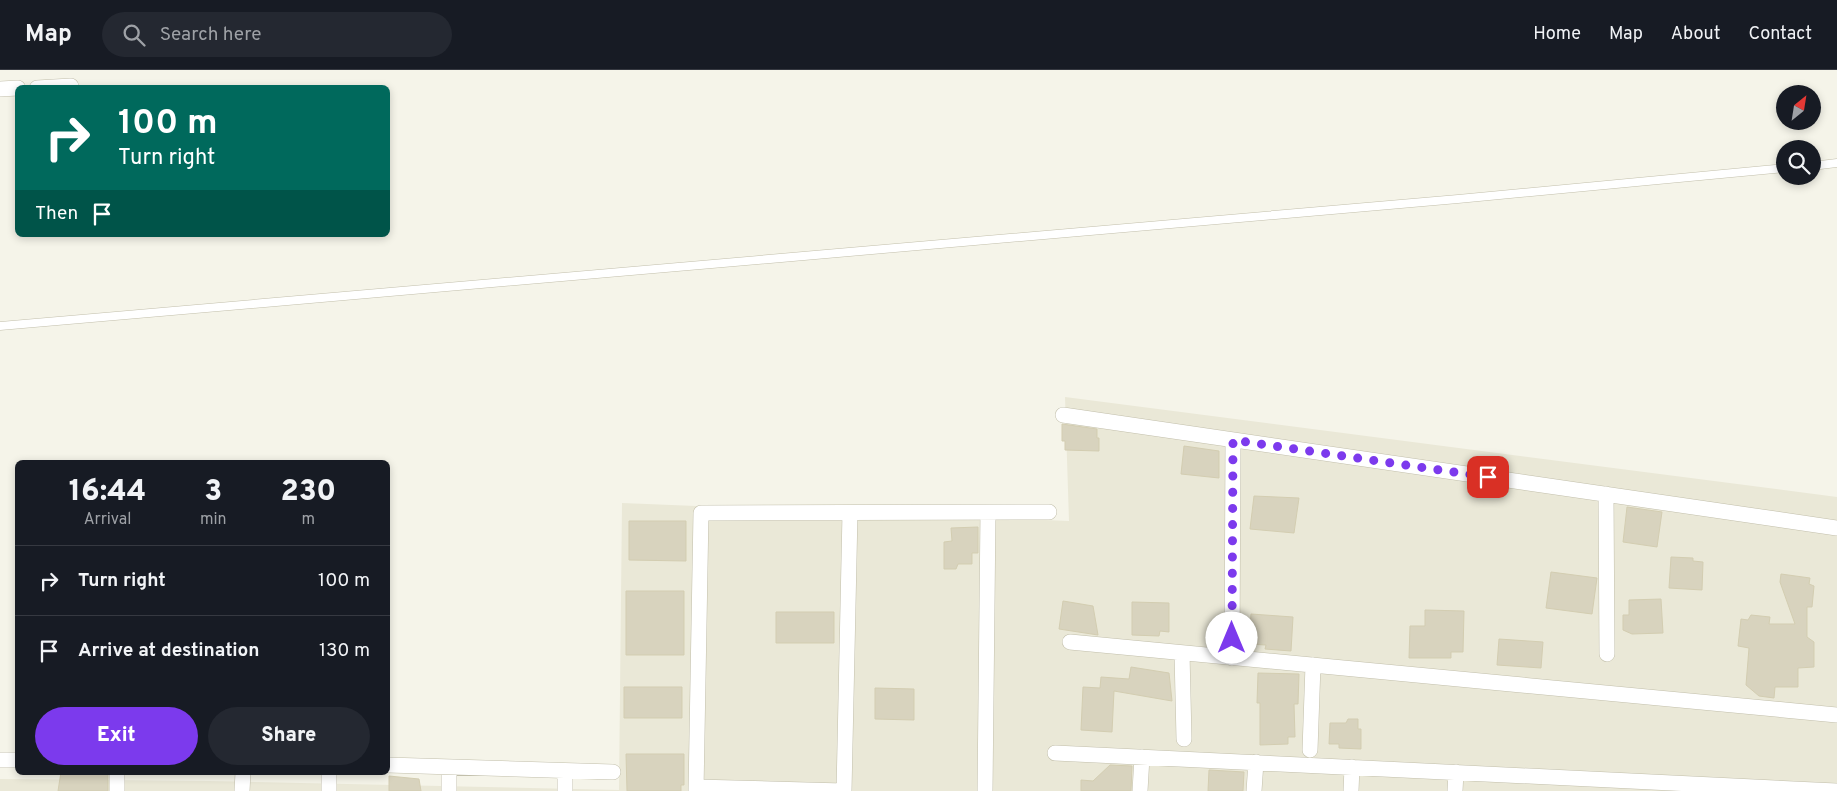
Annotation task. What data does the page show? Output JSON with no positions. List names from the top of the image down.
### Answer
{
  "north": "top right",
  "page": {
    "header": "Map",
    "search": "Search here",
    "nav": [
      "Home",
      "Map",
      "About",
      "Contact"
    ],
    "turn": ["100 m", "Turn right"],
    "then": "Then",
    "eta": [
      "16:44",
      "Arrival",
      "3",
      "min",
      "230",
      "m"
    ],
    "list": [
      {
        "name": "Turn right",
        "value": "100 m"
      },
      {
        "name": "Arrive at destination",
        "value": "130 m"
      }
    ],
    "buttons": ["Exit", "Share"]
  }
}
